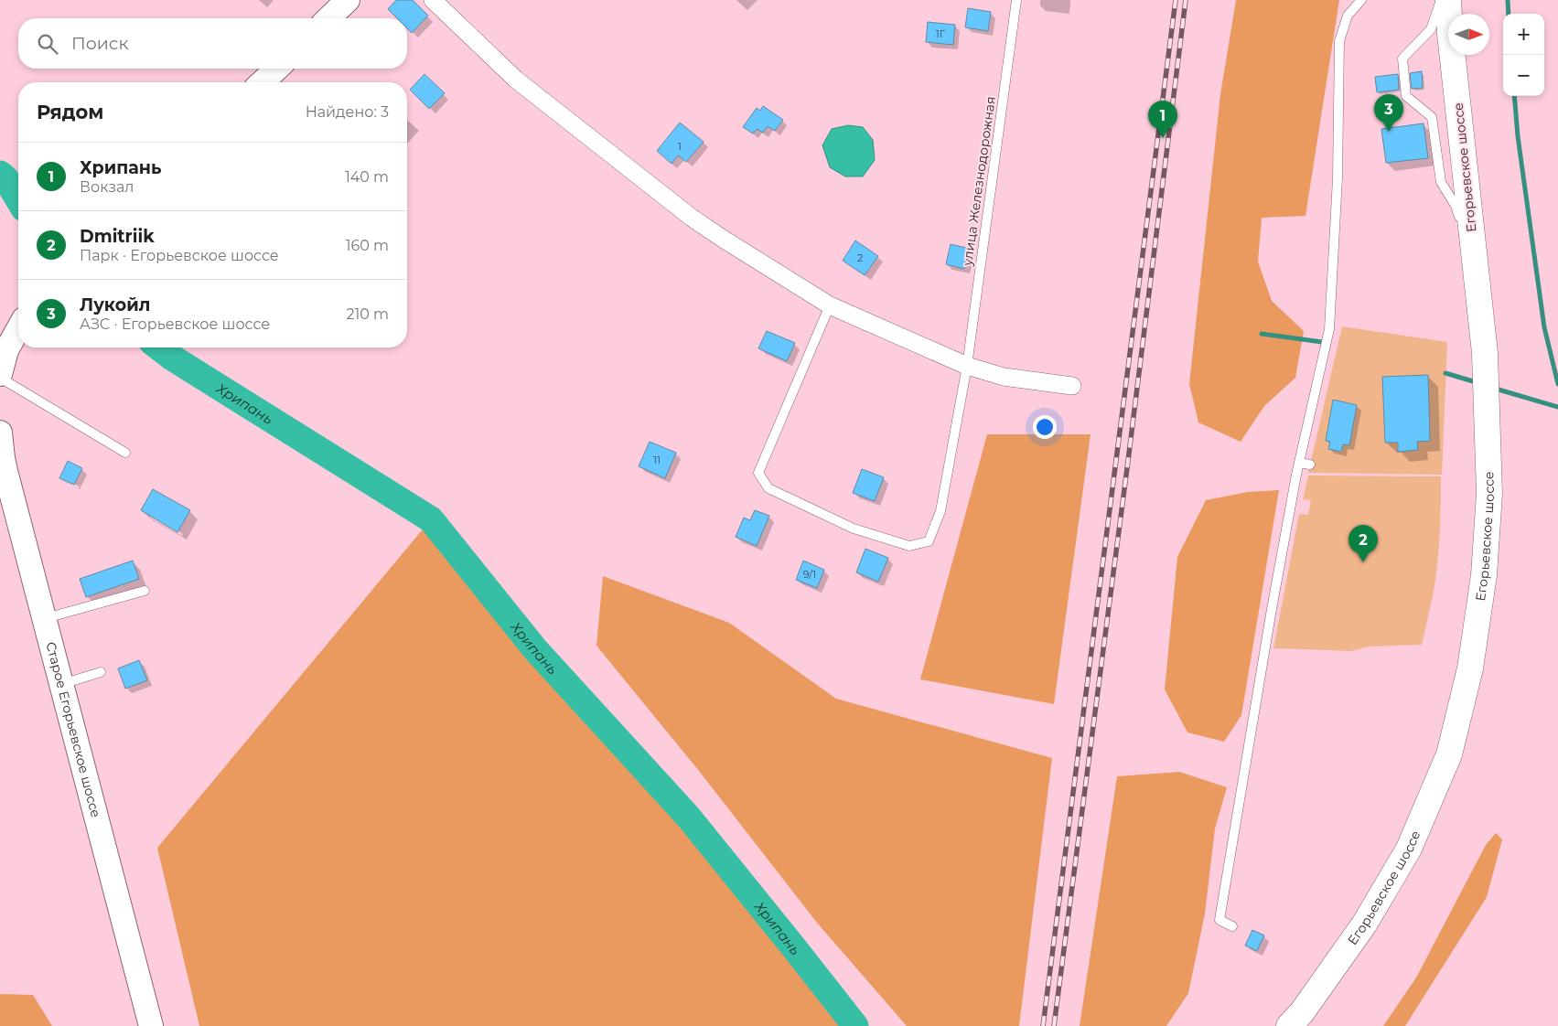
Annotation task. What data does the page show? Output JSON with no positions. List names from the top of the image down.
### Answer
{
  "streets": {
    "main road": ["Егорьевское шоссе", "Старое Егорьевское шоссе"],
    "lane": ["улица Железнодорожная"]
  },
  "water": ["Хрипань"],
  "house_numbers": [
    "1Г",
    "1",
    "2",
    "11",
    "9/1"
  ],
  "north": "right",
  "page": {
    "map_buttons": ["+", "−"],
    "search": "Поиск",
    "heading": ["Рядом", "Найдено: 3"],
    "pins": ["3", "1", "2"],
    "list": [
      {
        "mark": "1",
        "name": "Хрипань",
        "note": "Вокзал",
        "value": "140 m"
      },
      {
        "mark": "2",
        "name": "Dmitriik",
        "note": "Парк · Егорьевское шоссе",
        "value": "160 m"
      },
      {
        "mark": "3",
        "name": "Лукойл",
        "note": "АЗС · Егорьевское шоссе",
        "value": "210 m"
      }
    ]
  }
}
